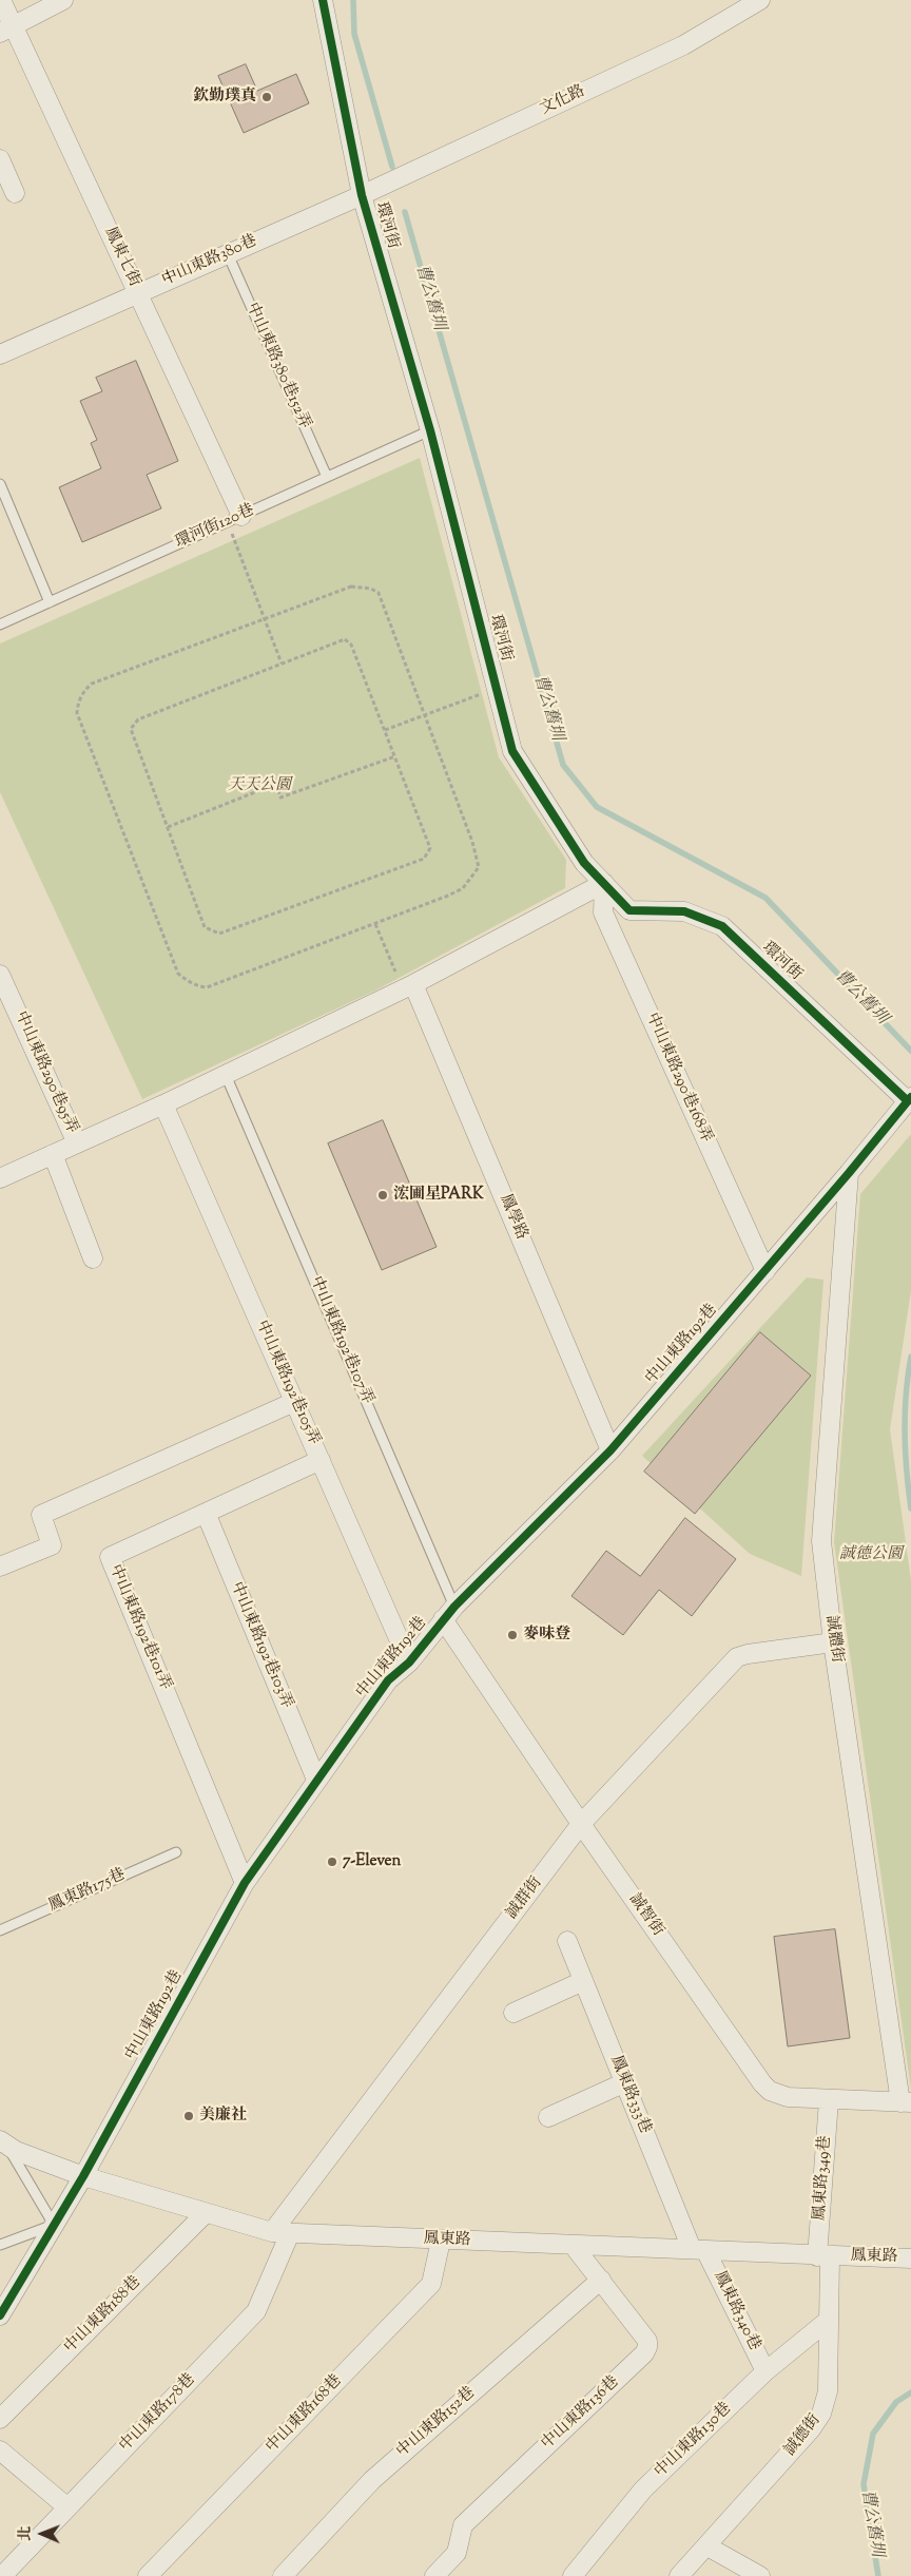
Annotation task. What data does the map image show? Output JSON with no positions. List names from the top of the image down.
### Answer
{
  "streets": {
    "street": [
      "文化路",
      "環河街",
      "鳳東七街",
      "中山東路380巷",
      "中山東路290巷95弄",
      "中山東路290巷168弄",
      "鳳學路",
      "中山東路192巷",
      "中山東路192巷105弄",
      "中山東路192巷101弄",
      "誠體街",
      "中山東路192巷103弄",
      "誠群街",
      "誠智街",
      "鳳東路333巷",
      "鳳東路349巷",
      "鳳東路",
      "鳳東路340巷",
      "中山東路188巷",
      "中山東路178巷",
      "中山東路136巷",
      "中山東路168巷",
      "中山東路152巷",
      "誠德街",
      "中山東路130巷"
    ],
    "lane": [
      "中山東路380巷152弄",
      "環河街120巷",
      "中山東路192巷107弄",
      "鳳東路175巷"
    ]
  },
  "crossings": [
    ["文化路", "環河街"],
    ["文化路", "中山東路380巷"],
    ["環河街", "中山東路380巷"],
    ["環河街", "環河街120巷"],
    ["環河街", "中山東路290巷168弄"],
    ["環河街", "中山東路192巷"],
    ["鳳東七街", "中山東路380巷"],
    ["鳳東七街", "環河街120巷"],
    ["中山東路380巷", "中山東路380巷152弄"],
    ["中山東路380巷152弄", "環河街120巷"],
    ["中山東路290巷168弄", "中山東路192巷"],
    ["鳳學路", "中山東路192巷"],
    ["中山東路192巷107弄", "中山東路192巷"],
    ["中山東路192巷107弄", "誠智街"],
    ["中山東路192巷", "中山東路192巷105弄"],
    ["中山東路192巷", "中山東路192巷101弄"],
    ["中山東路192巷", "誠體街"],
    ["中山東路192巷", "中山東路192巷103弄"],
    ["中山東路192巷", "誠智街"],
    ["中山東路192巷", "鳳東路"],
    ["中山東路192巷105弄", "中山東路192巷101弄"],
    ["中山東路192巷101弄", "中山東路192巷103弄"],
    ["誠體街", "誠群街"],
    ["誠體街", "誠智街"],
    ["誠群街", "誠智街"],
    ["誠群街", "鳳東路"],
    ["誠群街", "中山東路178巷"],
    ["誠智街", "鳳東路349巷"],
    ["鳳東路333巷", "鳳東路"],
    ["鳳東路333巷", "鳳東路340巷"],
    ["鳳東路349巷", "鳳東路"],
    ["鳳東路349巷", "誠德街"],
    ["鳳東路", "鳳東路340巷"],
    ["鳳東路", "中山東路188巷"],
    ["鳳東路", "中山東路178巷"],
    ["鳳東路", "中山東路136巷"],
    ["鳳東路", "中山東路168巷"],
    ["鳳東路", "誠德街"],
    ["鳳東路340巷", "中山東路130巷"],
    ["中山東路136巷", "中山東路152巷"],
    ["誠德街", "中山東路130巷"]
  ],
  "water": ["曹公舊圳"],
  "parks": ["天天公園", "誠德公園"],
  "places": [
    "欽勤璞真",
    "浤圃星PARK",
    "麥味登",
    "7-Eleven",
    "美廉社"
  ],
  "north": "left"
}
